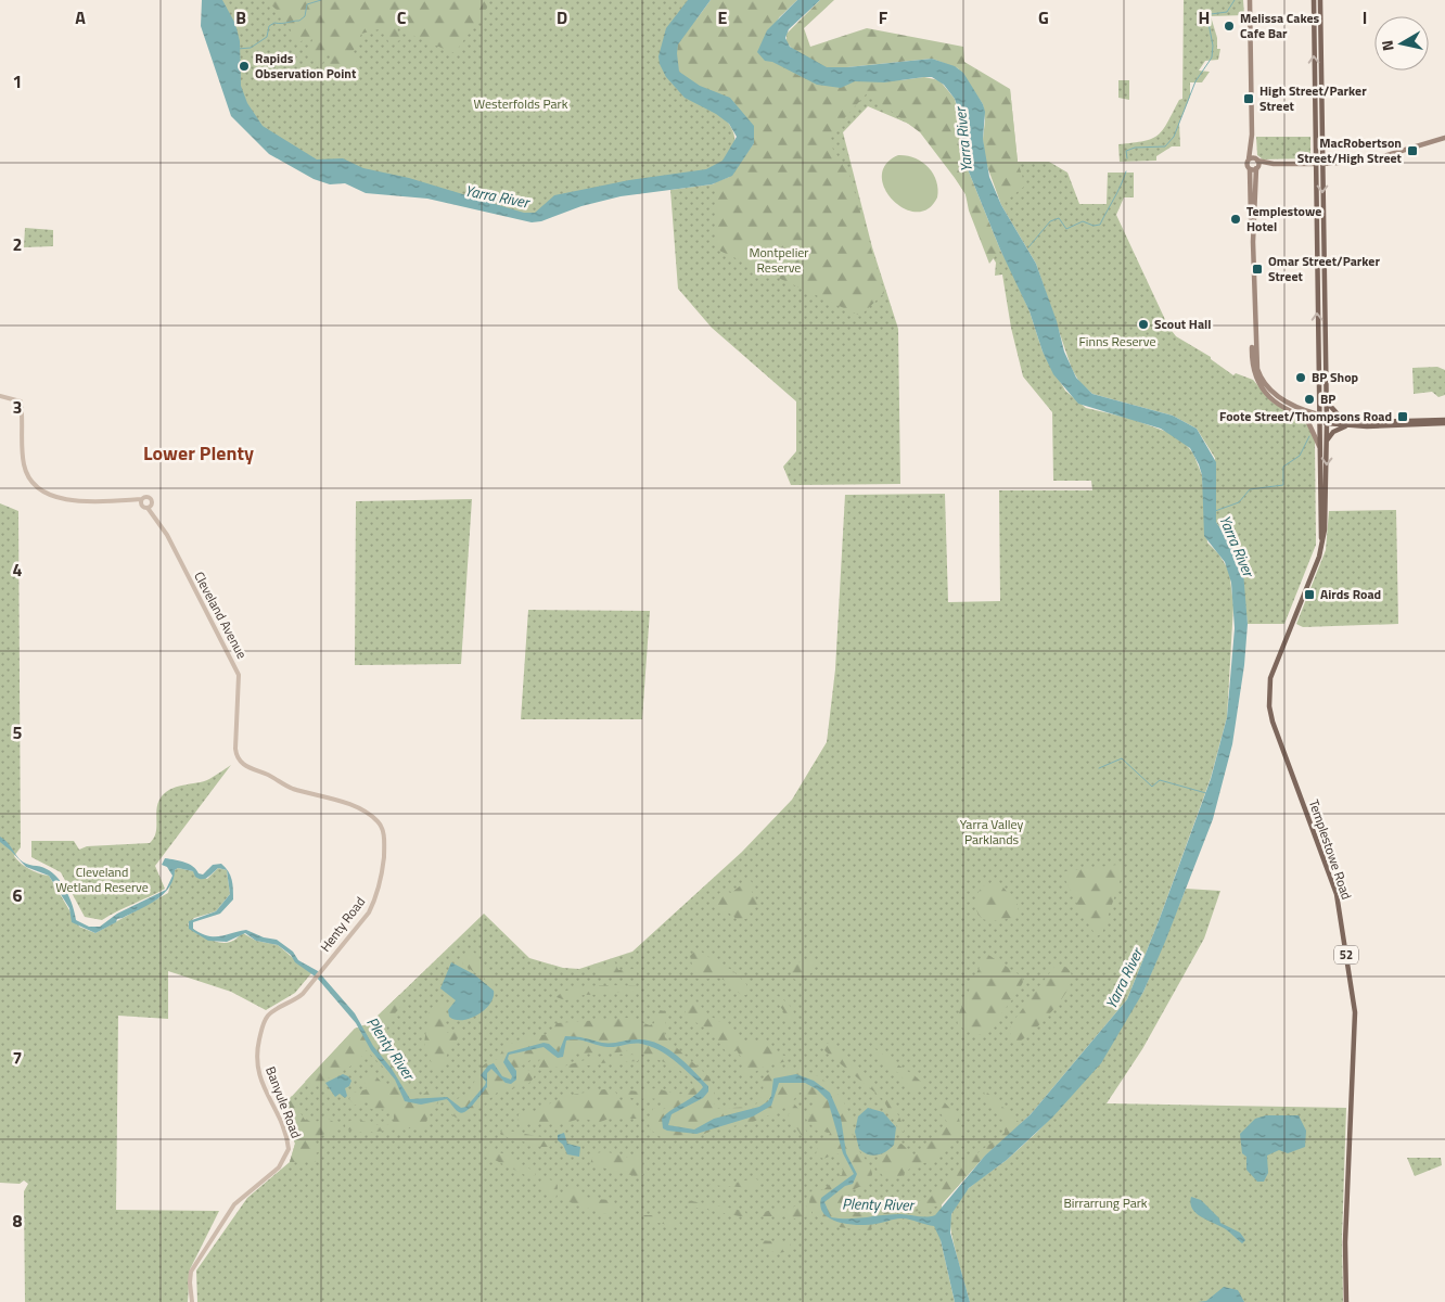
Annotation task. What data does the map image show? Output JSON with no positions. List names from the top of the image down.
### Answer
{
  "streets": {
    "main road": ["Templestowe Road", "52"],
    "street": ["Cleveland Avenue", "Henty Road", "Banyule Road"]
  },
  "crossings": [
    ["Cleveland Avenue", "Henty Road"],
    ["Templestowe Road", "52"],
    ["Henty Road", "Banyule Road"]
  ],
  "districts": ["Lower Plenty"],
  "water": ["Yarra River", "Plenty River"],
  "parks": [
    "Westerfolds Park",
    "Montpelier Reserve",
    "Finns Reserve",
    "Yarra Valley Parklands",
    "Cleveland Wetland Reserve",
    "Birrarrung Park"
  ],
  "places": {
    "other": [
      "Melissa Cakes Cafe Bar",
      "Rapids Observation Point",
      "Templestowe Hotel",
      "Scout Hall",
      "BP Shop",
      "BP"
    ],
    "transit": [
      "High Street/Parker Street",
      "MacRobertson Street/High Street",
      "Omar Street/Parker Street",
      "Foote Street/Thompsons Road",
      "Airds Road"
    ]
  },
  "north": "left",
  "grid": {
    "columns": [
      "A",
      "B",
      "C",
      "D",
      "E",
      "F",
      "G",
      "H",
      "I"
    ],
    "rows": [
      "1",
      "2",
      "3",
      "4",
      "5",
      "6",
      "7",
      "8"
    ]
  }
}
